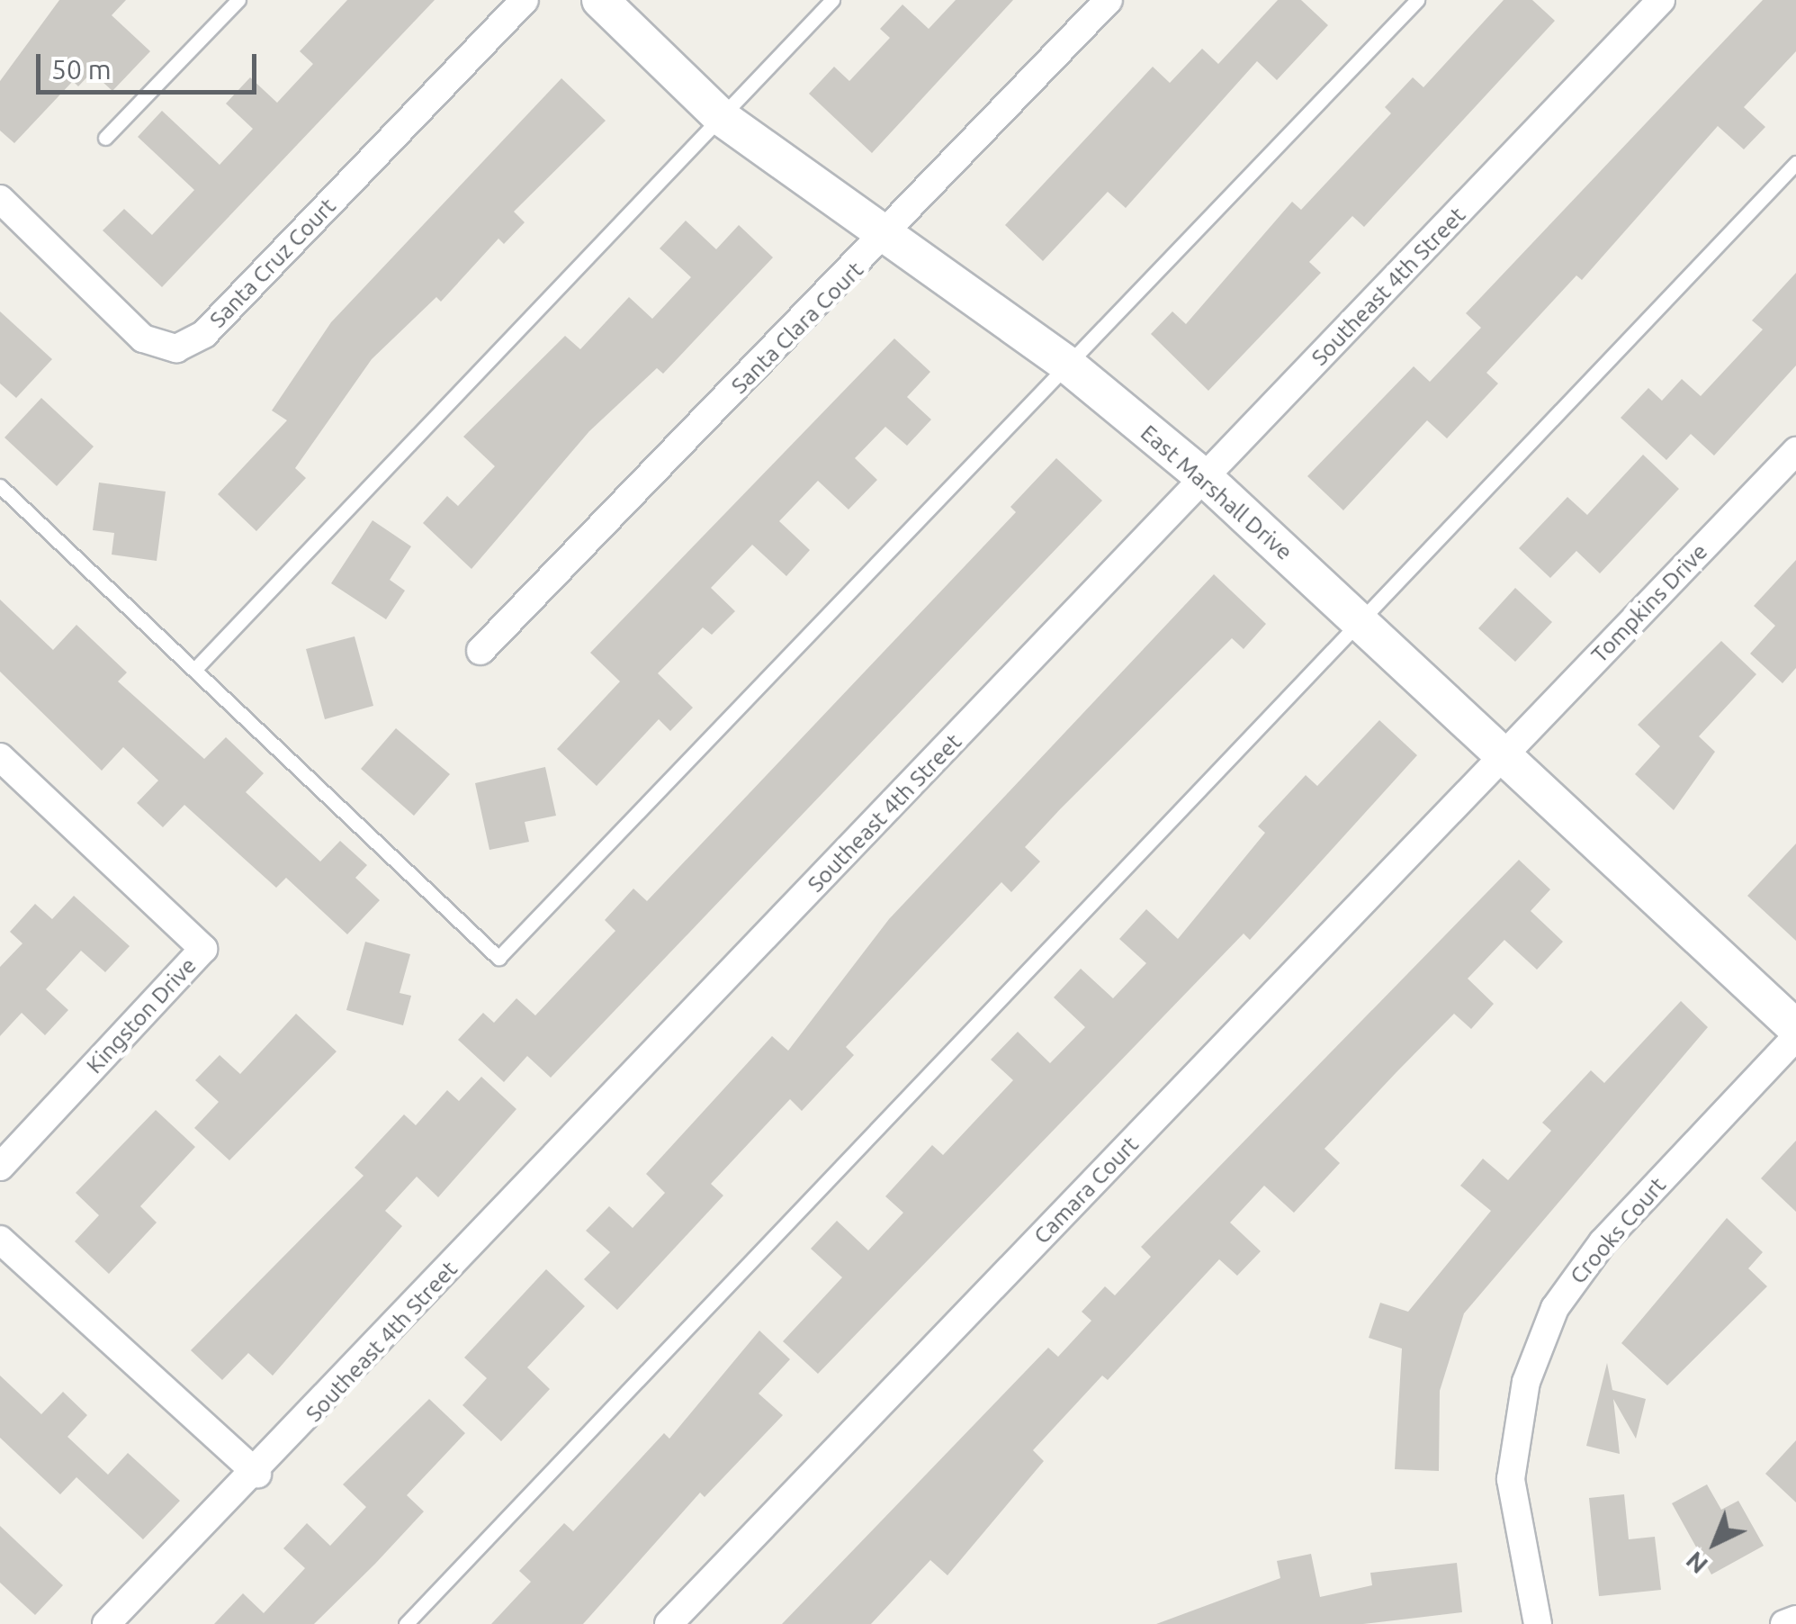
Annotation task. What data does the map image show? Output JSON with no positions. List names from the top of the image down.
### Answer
{
  "streets": {
    "main road": ["East Marshall Drive"],
    "street": [
      "Santa Cruz Court",
      "Southeast 4th Street",
      "Santa Clara Court",
      "Tompkins Drive",
      "Kingston Drive",
      "Camara Court",
      "Crooks Court"
    ]
  },
  "crossings": [
    ["Southeast 4th Street", "East Marshall Drive"],
    ["Santa Clara Court", "East Marshall Drive"],
    ["East Marshall Drive", "Tompkins Drive"],
    ["East Marshall Drive", "Camara Court"],
    ["Tompkins Drive", "Camara Court"]
  ],
  "scale_bar": "50 m",
  "north": "bottom left"
}
